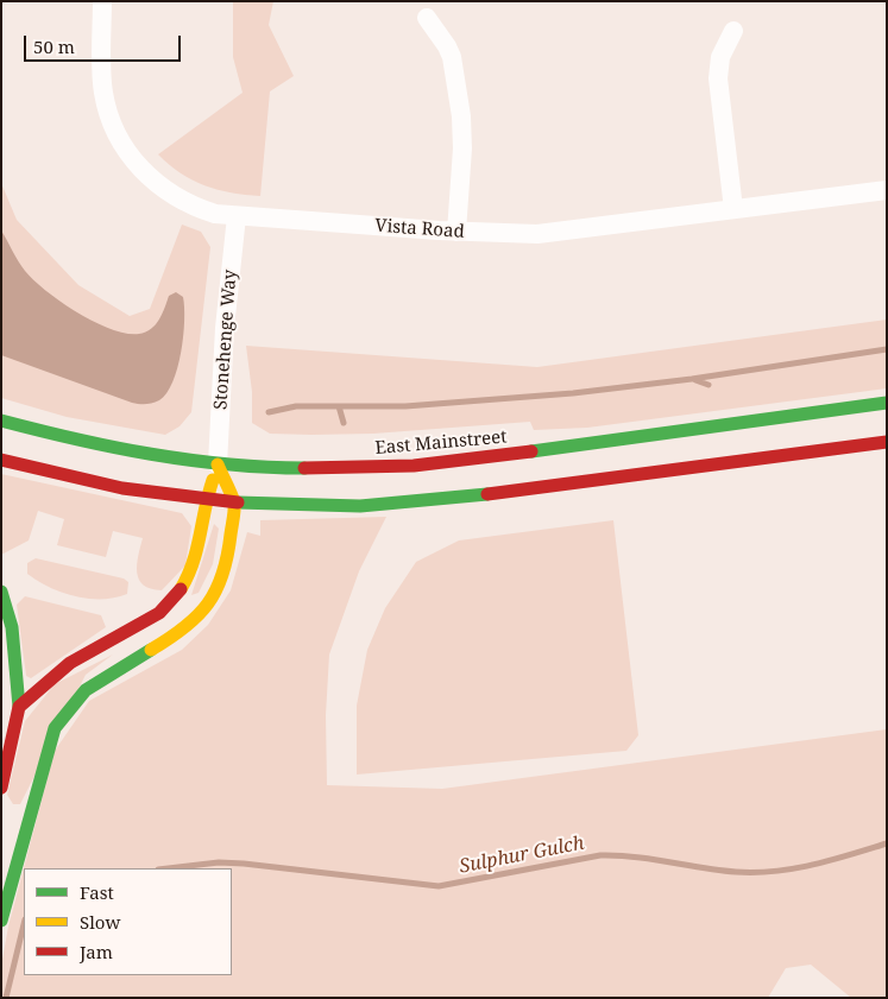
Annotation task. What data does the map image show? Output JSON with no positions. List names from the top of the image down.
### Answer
{
  "streets": {
    "main road": ["Stonehenge Way", "East Mainstreet"],
    "street": ["Vista Road"]
  },
  "crossings": [
    ["Vista Road", "Stonehenge Way"],
    ["Stonehenge Way", "East Mainstreet"]
  ],
  "water": ["Sulphur Gulch"],
  "legend": ["Fast", "Slow", "Jam"],
  "scale_bar": "50 m"
}
